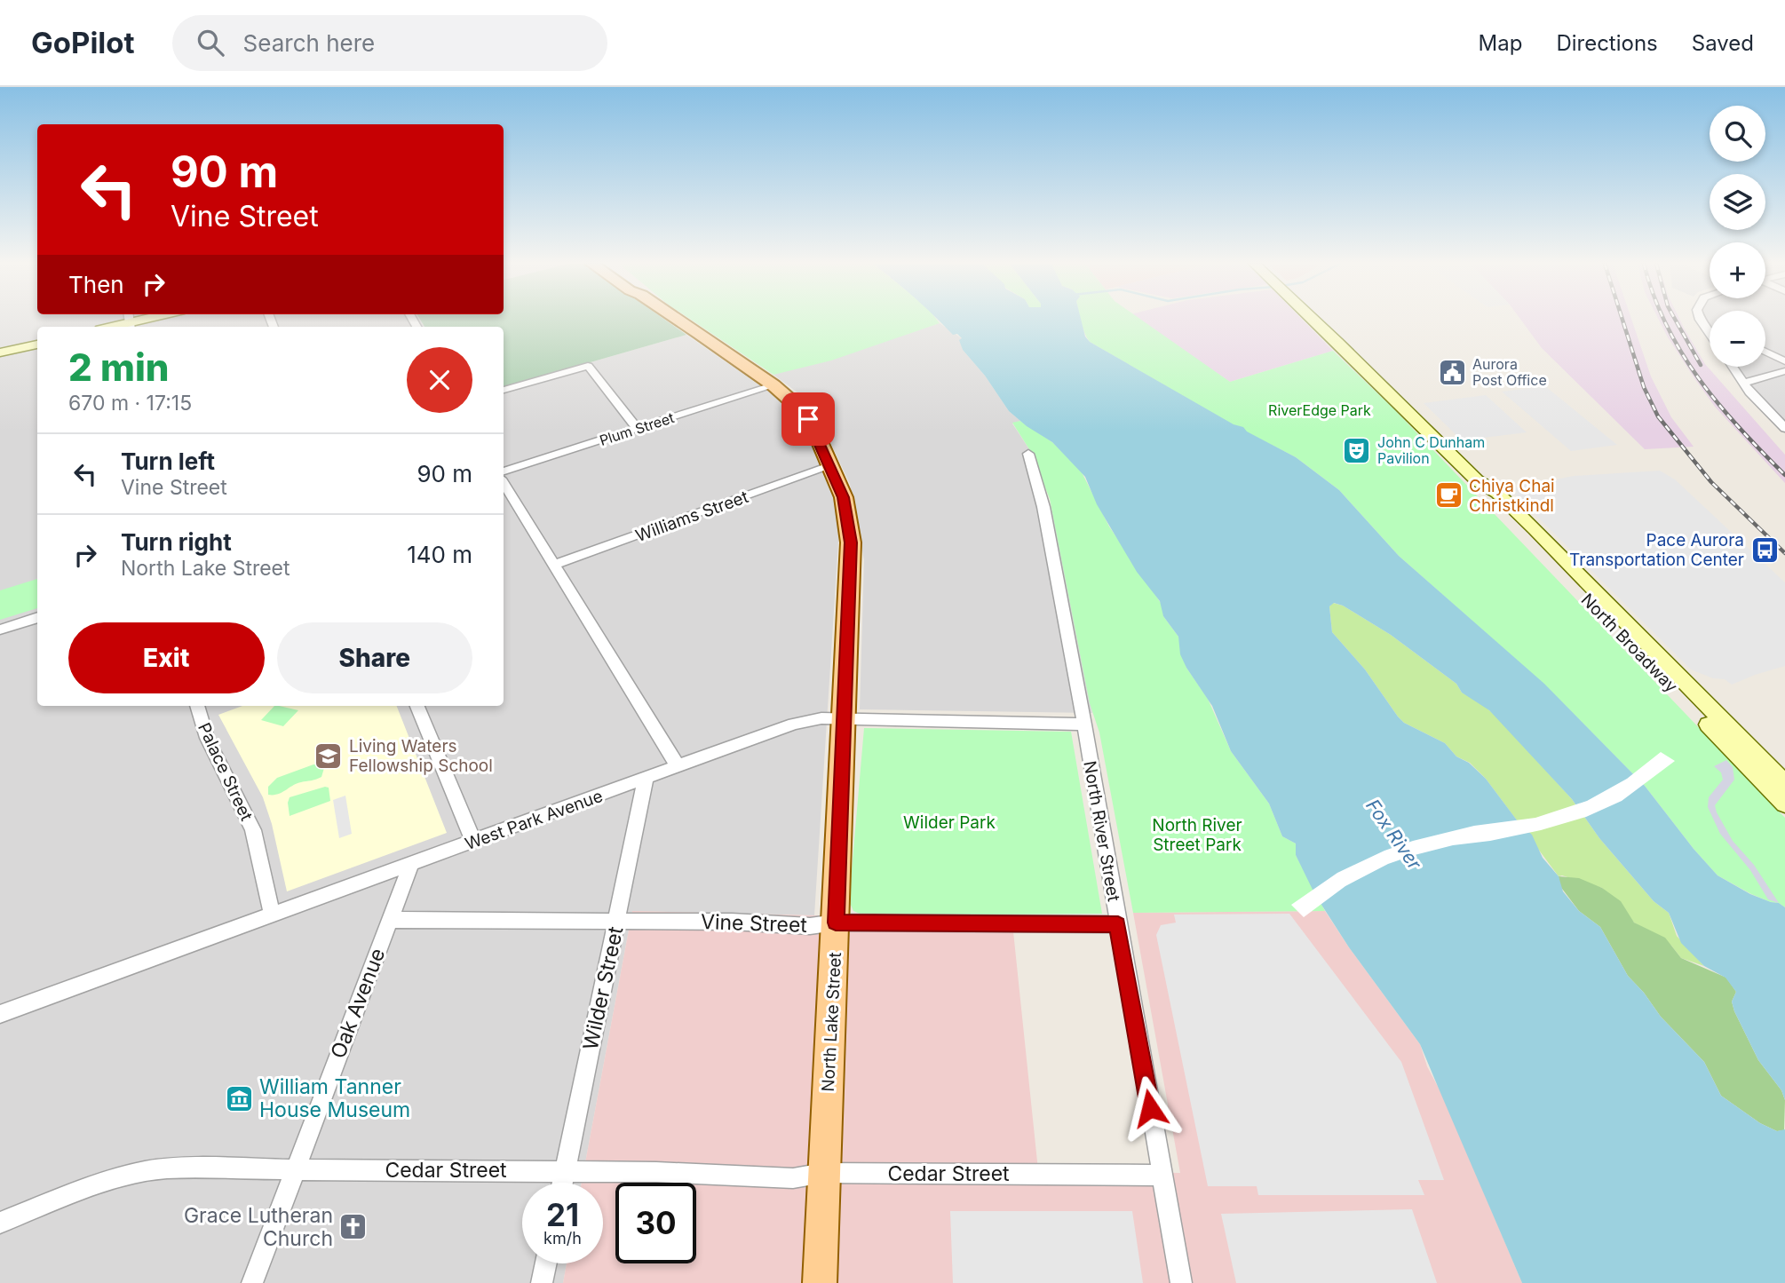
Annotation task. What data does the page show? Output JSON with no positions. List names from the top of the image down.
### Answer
{
  "streets": {
    "main road": ["North Broadway", "North Lake Street"],
    "street": [
      "Plum Street",
      "Williams Street",
      "Palace Street",
      "West Park Avenue",
      "North River Street",
      "Vine Street",
      "Wilder Street",
      "Oak Avenue",
      "Cedar Street"
    ]
  },
  "crossings": [
    ["Plum Street", "North Lake Street"],
    ["Williams Street", "North Lake Street"],
    ["Palace Street", "West Park Avenue"],
    ["West Park Avenue", "North River Street"],
    ["West Park Avenue", "Wilder Street"],
    ["West Park Avenue", "Oak Avenue"],
    ["West Park Avenue", "North Lake Street"],
    ["North River Street", "Vine Street"],
    ["North River Street", "Cedar Street"],
    ["Vine Street", "Wilder Street"],
    ["Vine Street", "Oak Avenue"],
    ["Vine Street", "North Lake Street"],
    ["Wilder Street", "Cedar Street"],
    ["Oak Avenue", "Cedar Street"],
    ["North Lake Street", "Cedar Street"]
  ],
  "water": ["Fox River"],
  "parks": ["RiverEdge Park", "Wilder Park", "North River Street Park"],
  "places": {
    "public building": ["Aurora Post Office"],
    "theatre": ["John C Dunham Pavilion"],
    "cafe": ["Chiya Chai Christkindl"],
    "bus stop": ["Pace Aurora Transportation Center"],
    "school or university": ["Living Waters Fellowship School"],
    "museum": ["William Tanner House Museum"],
    "church": ["Grace Lutheran Church"]
  },
  "page": {
    "header": "GoPilot",
    "search": "Search here",
    "nav": ["Map", "Directions", "Saved"],
    "map_buttons": ["+", "−"],
    "turn": ["90 m", "Vine Street"],
    "then": "Then",
    "heading": ["2 min", "670 m · 17:15"],
    "list": [
      {
        "name": "Turn left",
        "note": "Vine Street",
        "value": "90 m"
      },
      {
        "name": "Turn right",
        "note": "North Lake Street",
        "value": "140 m"
      }
    ],
    "buttons": ["Exit", "Share"],
    "speed": "21 km/h",
    "limit": "30"
  }
}
